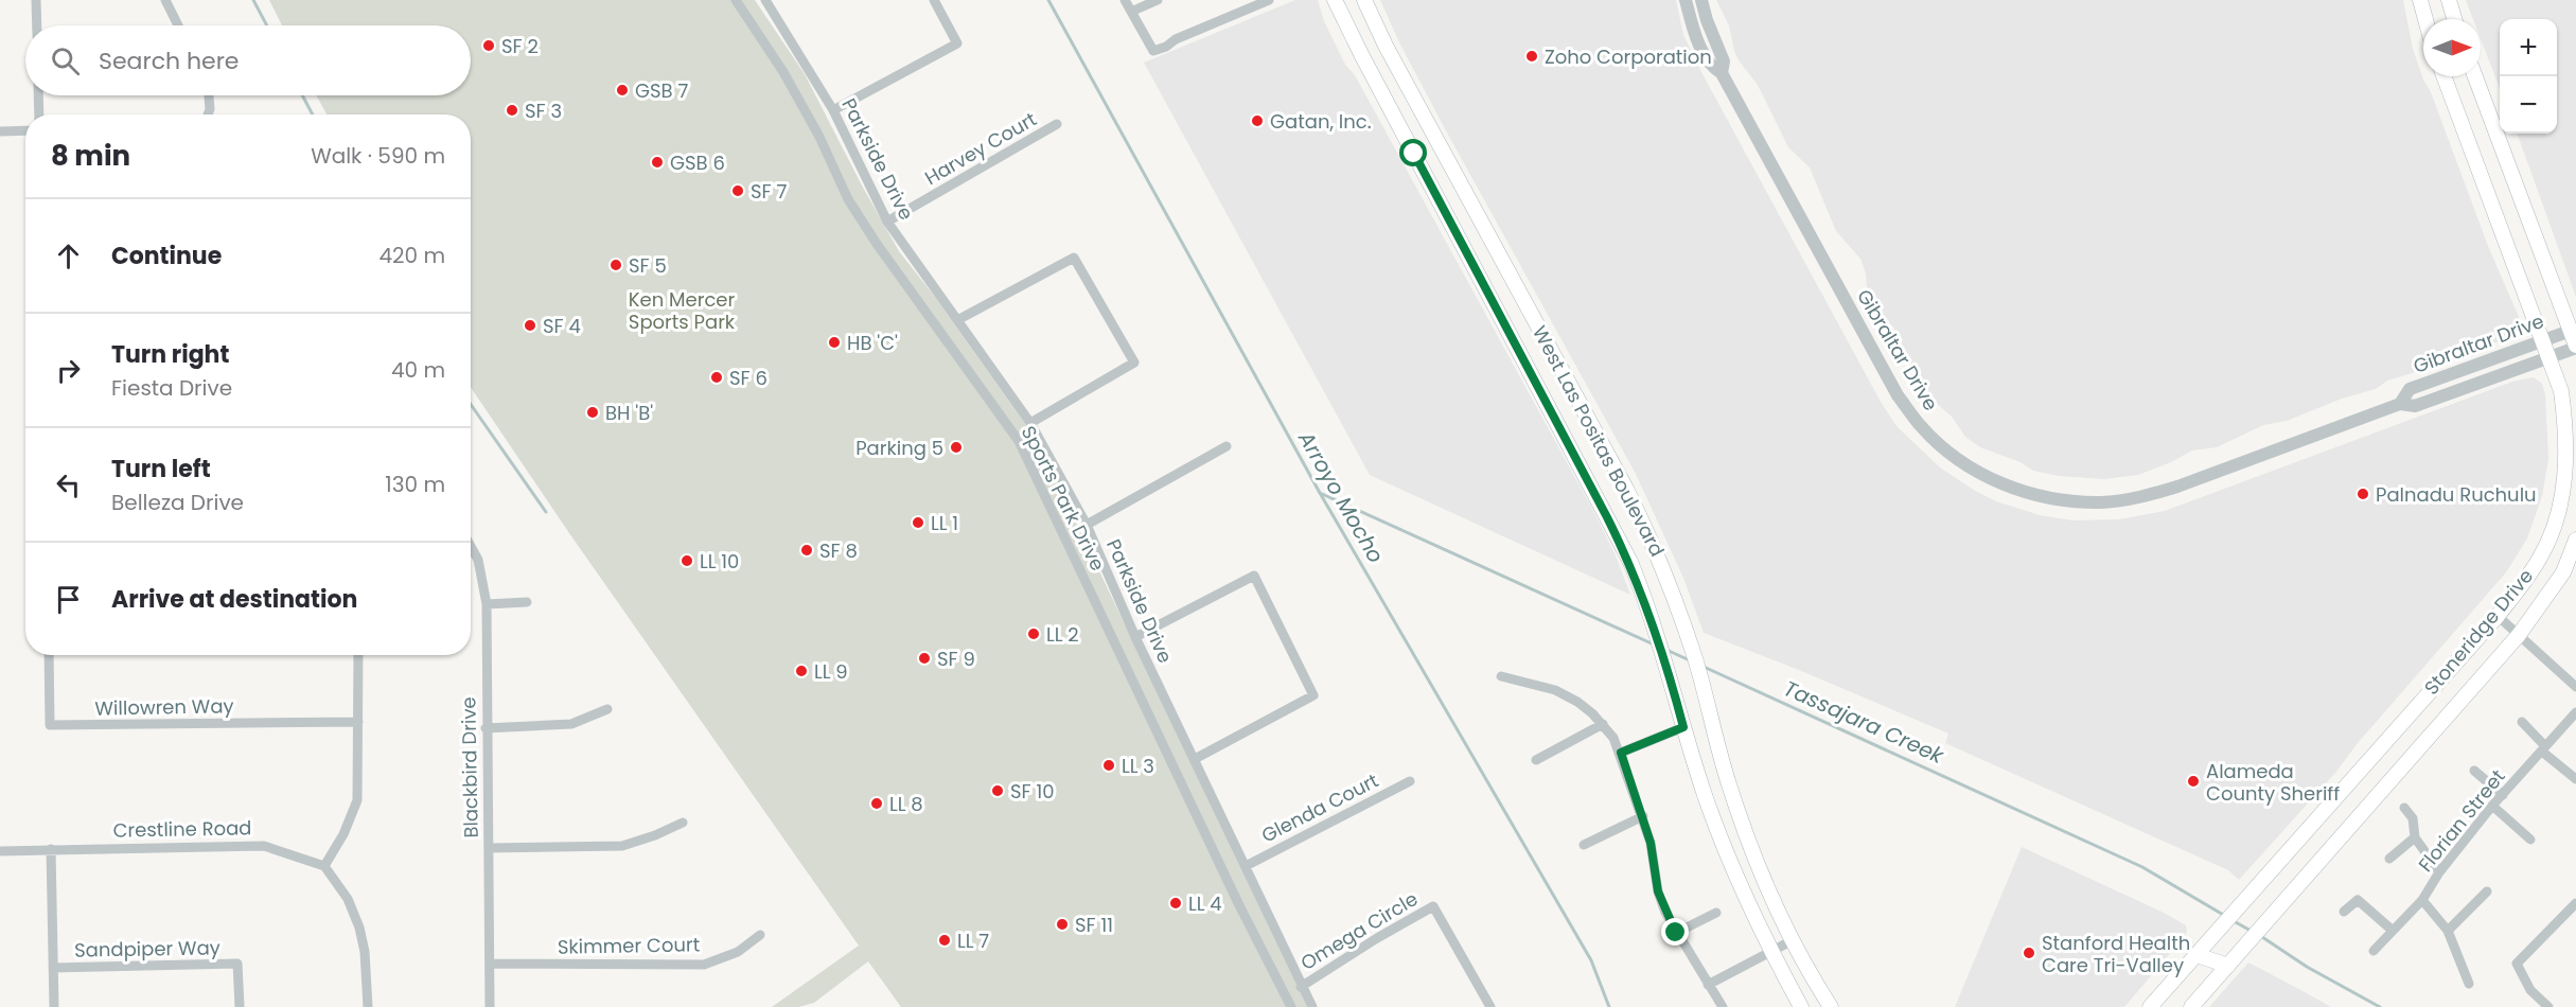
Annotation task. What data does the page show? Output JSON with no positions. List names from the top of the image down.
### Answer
{
  "streets": {
    "main road": ["West Las Positas Boulevard", "Stoneridge Drive"],
    "street": [
      "Harvey Court",
      "Parkside Drive",
      "Gibraltar Drive",
      "Sports Park Drive",
      "Willowren Way",
      "Blackbird Drive",
      "Glenda Court",
      "Florian Street",
      "Crestline Road",
      "Omega Circle",
      "Skimmer Court",
      "Sandpiper Way"
    ]
  },
  "crossings": [
    ["Harvey Court", "Parkside Drive"],
    ["Parkside Drive", "Glenda Court"],
    ["Parkside Drive", "Omega Circle"],
    ["Gibraltar Drive", "Stoneridge Drive"],
    ["Blackbird Drive", "Skimmer Court"]
  ],
  "water": ["Arroyo Mocho", "Tassajara Creek"],
  "parks": ["Ken Mercer Sports Park"],
  "places": [
    "SF 2",
    "Zoho Corporation",
    "GSB 7",
    "SF 3",
    "Gatan, Inc.",
    "GSB 6",
    "SF 7",
    "SF 5",
    "SF 4",
    "HB 'C'",
    "SF 6",
    "BH 'B'",
    "Parking 5",
    "Palnadu Ruchulu",
    "LL 1",
    "SF 8",
    "LL 10",
    "LL 2",
    "SF 9",
    "LL 9",
    "LL 3",
    "Alameda County Sheriff",
    "SF 10",
    "LL 8",
    "LL 4",
    "SF 11",
    "LL 7",
    "Stanford Health Care Tri-Valley"
  ],
  "north": "right",
  "page": {
    "map_buttons": ["+", "−"],
    "search": "Search here",
    "heading": ["8 min", "Walk · 590 m"],
    "list": [
      ["Continue", "420 m"],
      ["Turn right", "Fiesta Drive", "40 m"],
      ["Turn left", "Belleza Drive", "130 m"],
      "Arrive at destination"
    ]
  }
}
